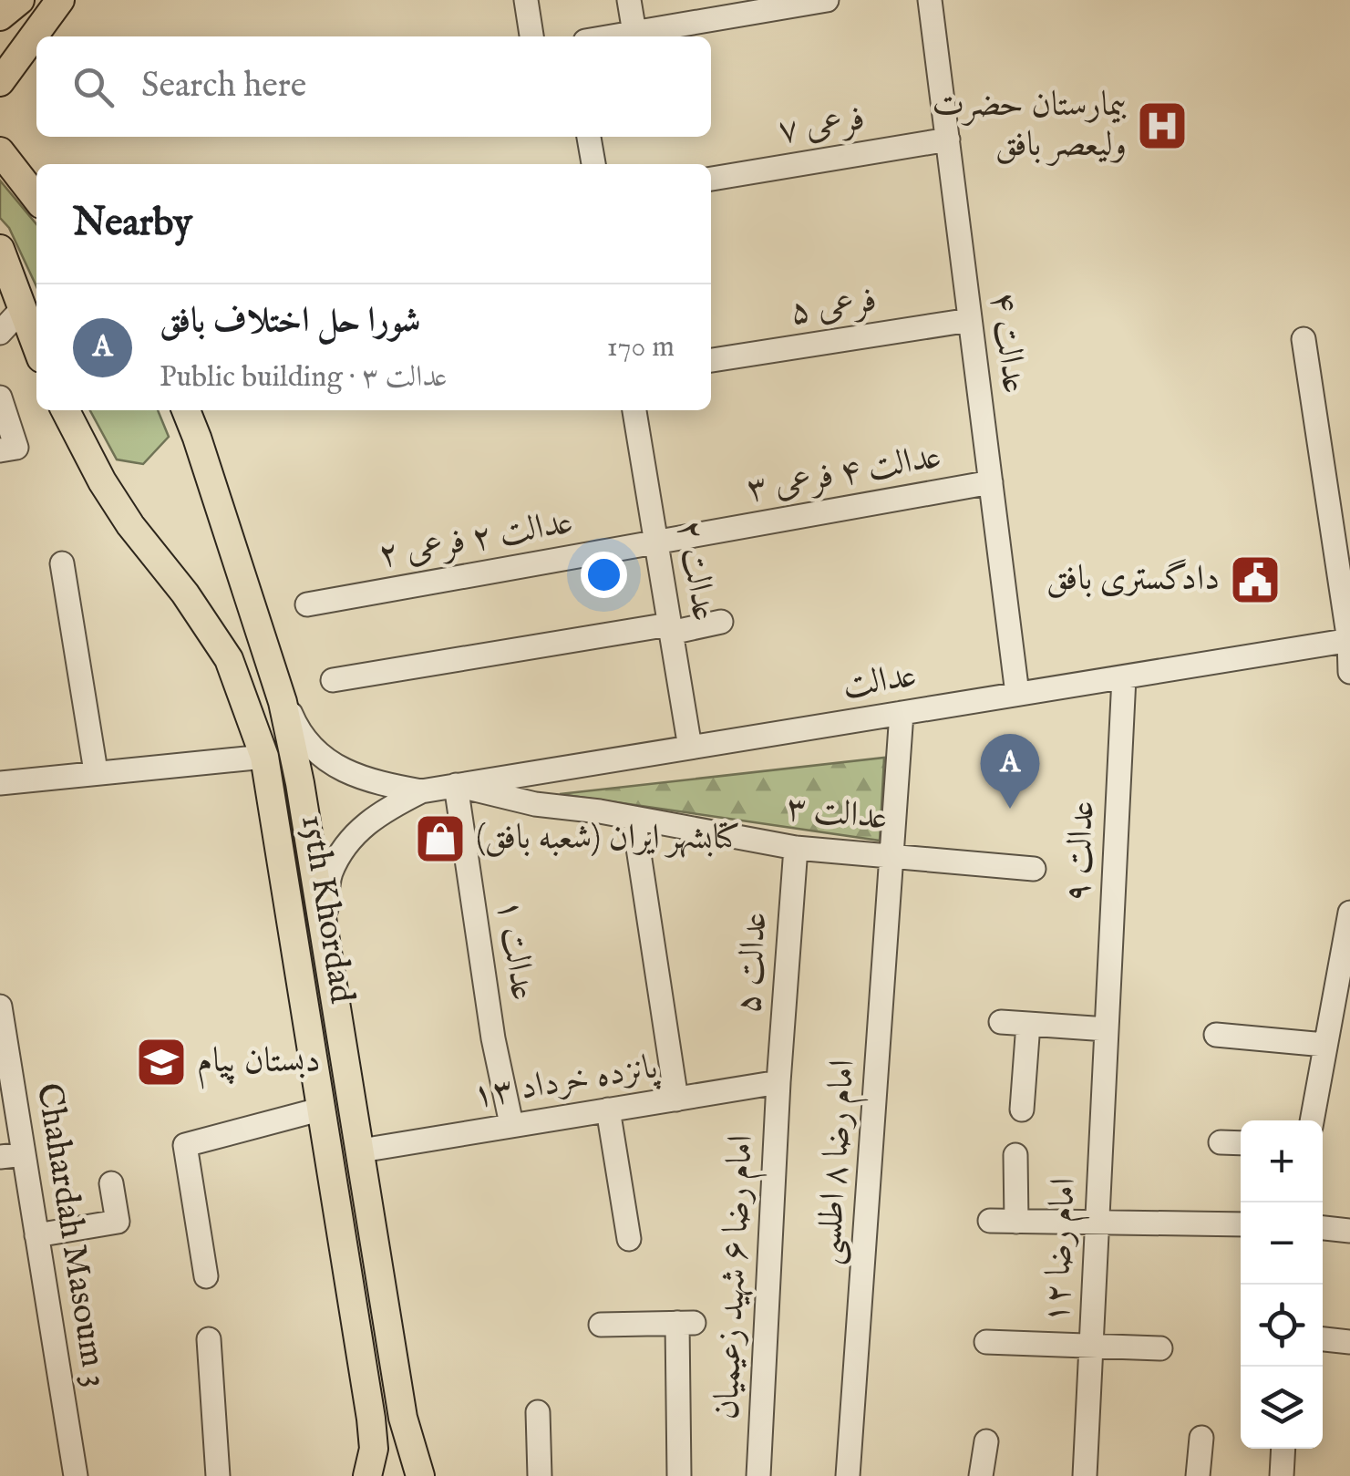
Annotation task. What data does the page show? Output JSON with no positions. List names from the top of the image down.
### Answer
{
  "streets": {
    "main road": ["15th Khordad"],
    "street": [
      "فرعی ۷",
      "فرعی ۵",
      "عدالت ۴",
      "عدالت ۴ فرعی ۳",
      "عدالت ۲ فرعی ۲",
      "عدالت ۲",
      "عدالت",
      "عدالت ۳",
      "عدالت ۹",
      "عدالت ۱",
      "عدالت ۵",
      "پانزده خرداد ۱۳",
      "امام رضا ۸ اطلسی",
      "Chahardah Masoum 3",
      "امام رضا ۱۲",
      "امام رضا ۶ شهید زعیمیان"
    ]
  },
  "crossings": [
    ["فرعی ۷", "عدالت ۴"],
    ["فرعی ۵", "عدالت ۴"],
    ["عدالت ۴", "عدالت ۴ فرعی ۳"],
    ["عدالت ۴", "عدالت"],
    ["عدالت ۴ فرعی ۳", "عدالت ۲ فرعی ۲"],
    ["عدالت ۴ فرعی ۳", "عدالت ۲"],
    ["عدالت ۲ فرعی ۲", "عدالت ۲"],
    ["عدالت ۲", "عدالت"],
    ["عدالت", "عدالت ۳"],
    ["عدالت", "عدالت ۹"],
    ["عدالت", "15th Khordad"],
    ["عدالت", "عدالت ۱"],
    ["عدالت", "امام رضا ۸ اطلسی"],
    ["عدالت ۳", "عدالت ۱"],
    ["عدالت ۳", "عدالت ۵"],
    ["عدالت ۳", "امام رضا ۸ اطلسی"],
    ["عدالت ۹", "امام رضا ۱۲"],
    ["15th Khordad", "پانزده خرداد ۱۳"],
    ["عدالت ۱", "پانزده خرداد ۱۳"],
    ["عدالت ۵", "پانزده خرداد ۱۳"],
    ["عدالت ۵", "امام رضا ۶ شهید زعیمیان"],
    ["پانزده خرداد ۱۳", "امام رضا ۶ شهید زعیمیان"]
  ],
  "places": {
    "hospital": ["بیمارستان حضرت ولیعصر بافق"],
    "public building": ["دادگستری بافق"],
    "shop": ["کتابشهر ایران (شعبه بافق)"],
    "school or university": ["دبستان پیام"]
  },
  "page": {
    "search": "Search here",
    "heading": "Nearby",
    "list": [
      {
        "mark": "A",
        "name": "شورا حل اختلاف بافق",
        "note": "Public building · عدالت ۳",
        "value": "170 m"
      }
    ],
    "pins": "A",
    "map_buttons": ["+", "−"]
  }
}
